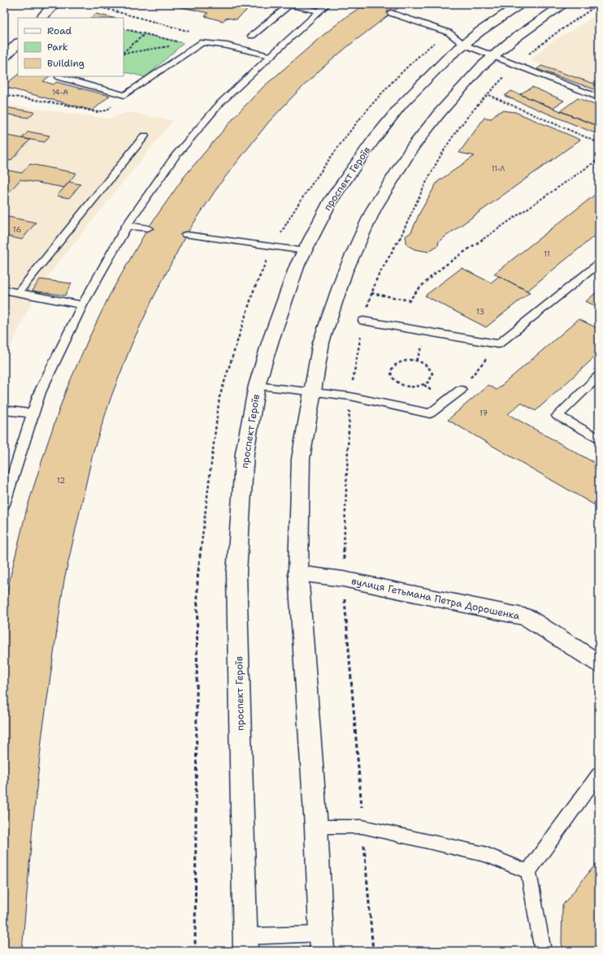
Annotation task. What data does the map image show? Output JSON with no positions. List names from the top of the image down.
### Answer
{
  "streets": {
    "main road": ["проспект Героїв", "вулиця Гетьмана Петра Дорошенка"]
  },
  "house_numbers": [
    "14-А",
    "11-Л",
    "16",
    "11",
    "13",
    "17",
    "12"
  ],
  "legend": ["Road", "Park", "Building"]
}
